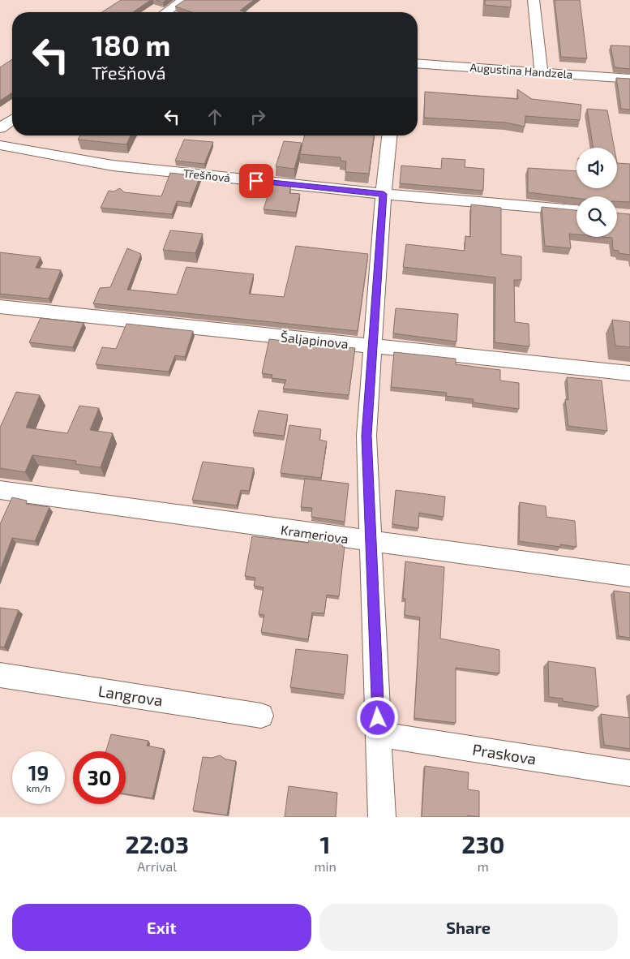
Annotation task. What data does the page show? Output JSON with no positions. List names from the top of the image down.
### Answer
{
  "streets": {
    "street": [
      "Augustina Handzela",
      "Třešňová",
      "Šaljapinova",
      "Krameriova",
      "Langrova",
      "Praskova"
    ]
  },
  "page": {
    "turn": ["180 m", "Třešňová"],
    "speed": "19 km/h",
    "limit": "30",
    "eta": [
      "22:03",
      "Arrival",
      "1",
      "min",
      "230",
      "m"
    ],
    "buttons": ["Exit", "Share"]
  }
}
